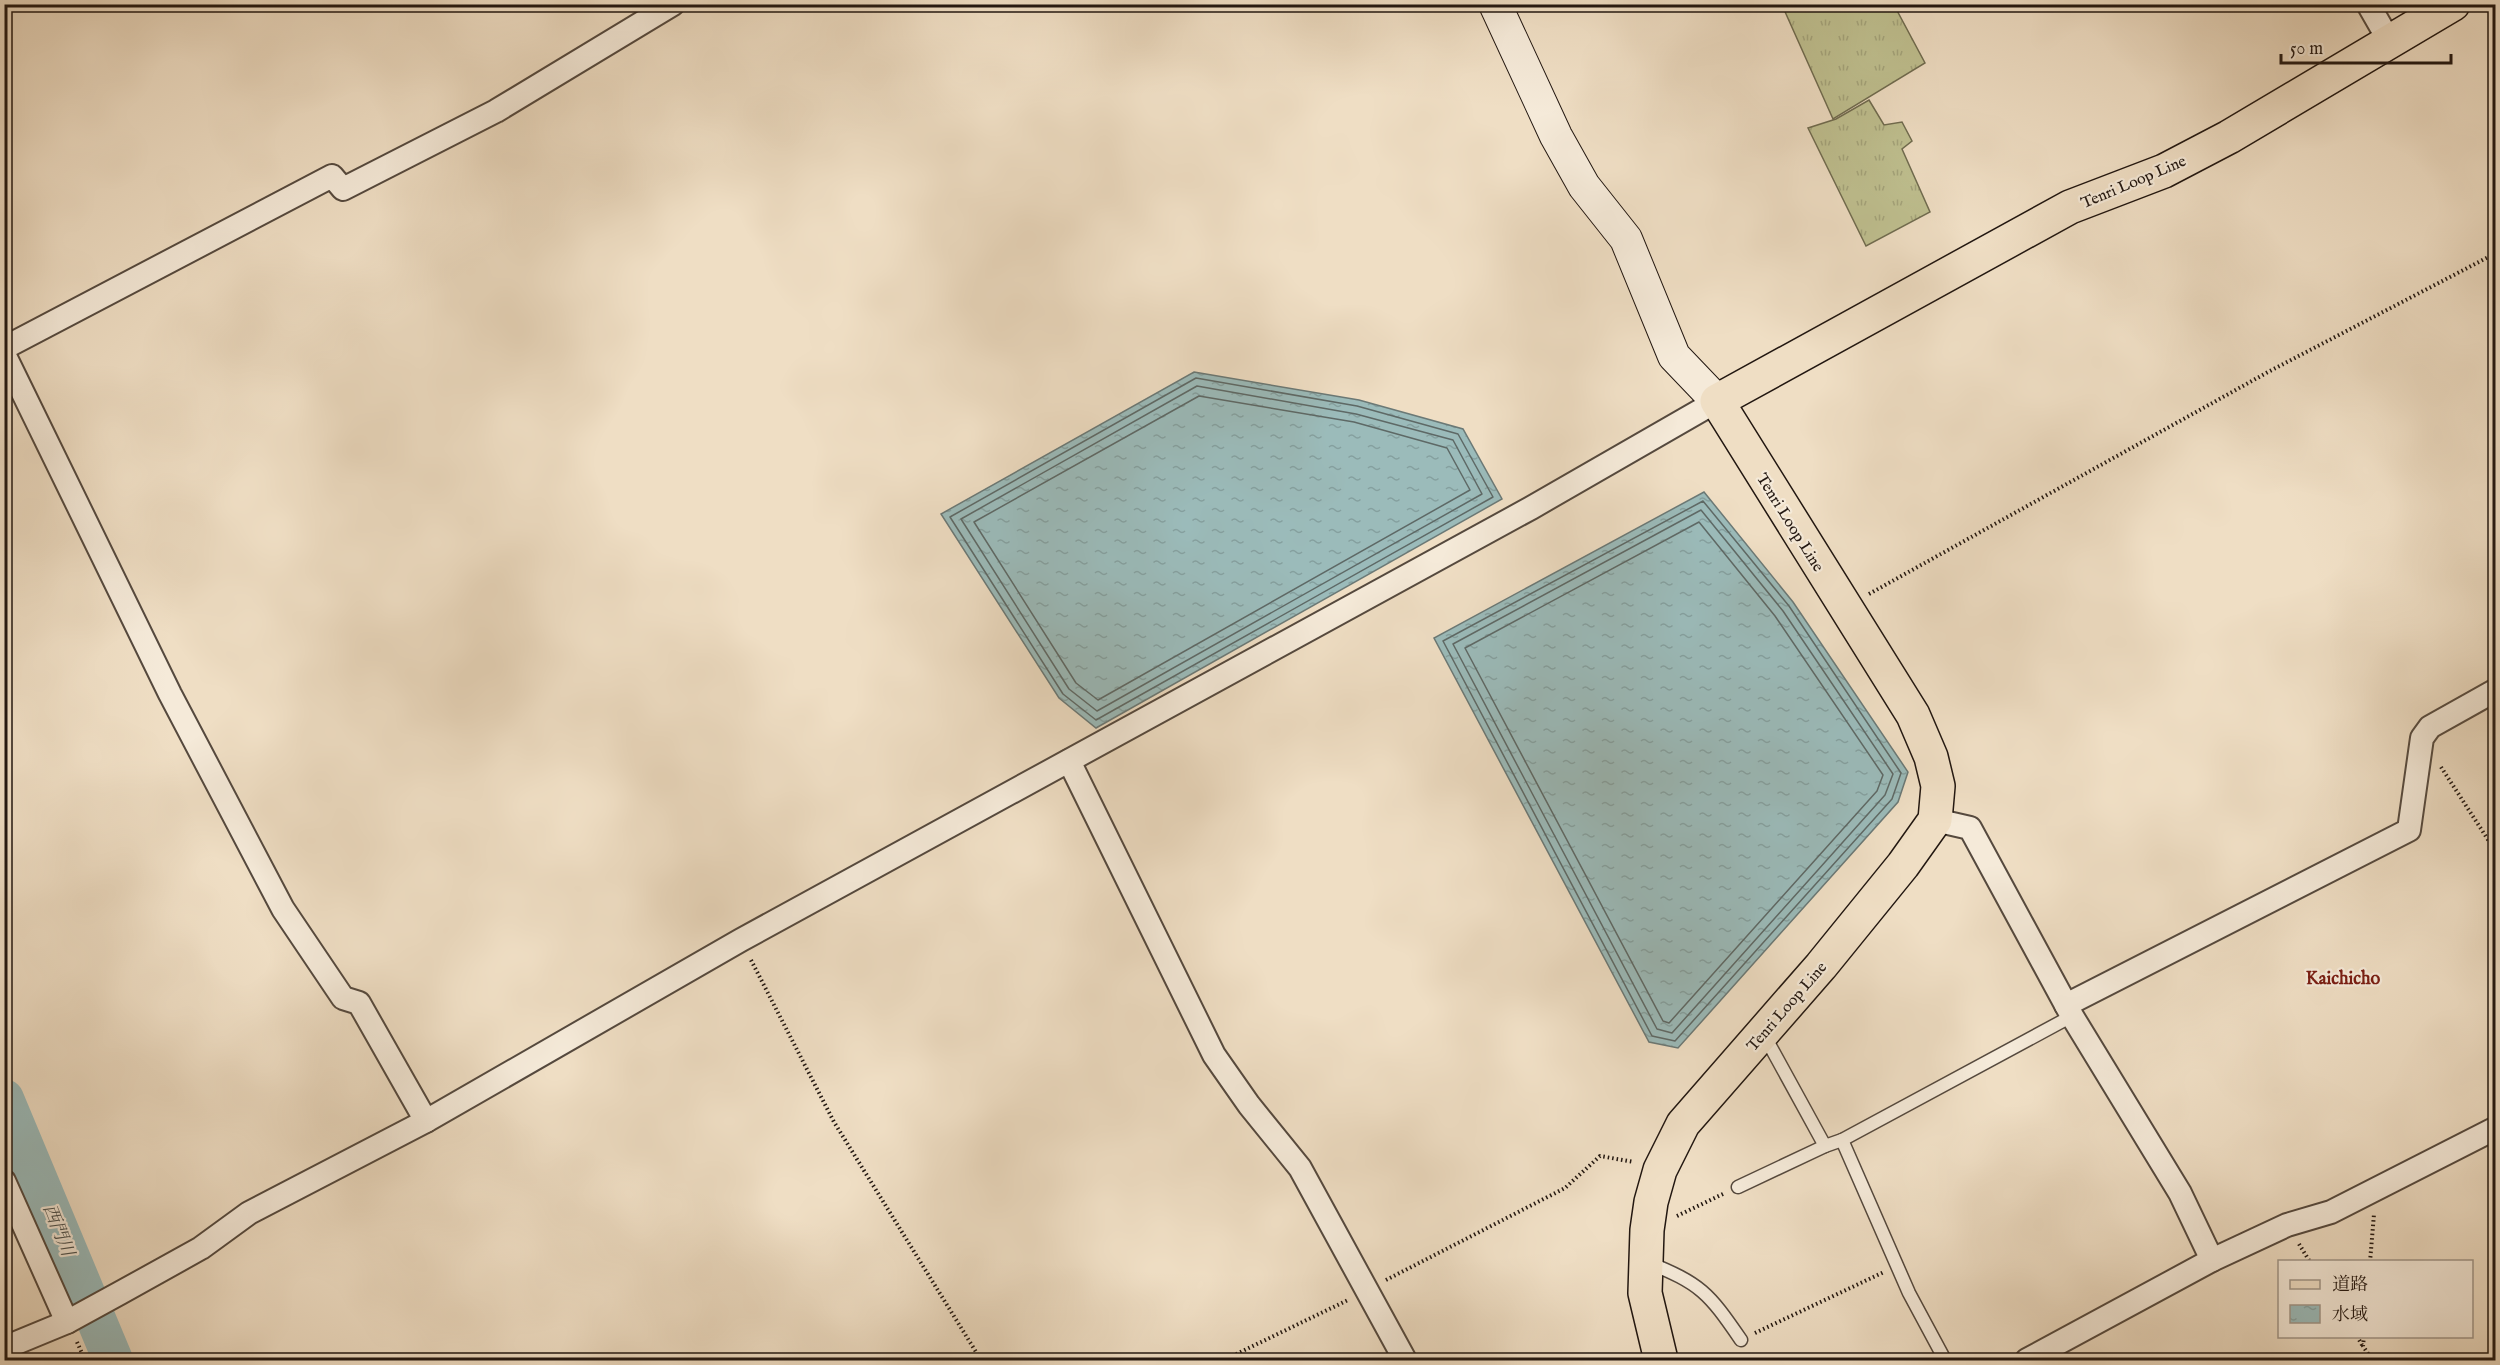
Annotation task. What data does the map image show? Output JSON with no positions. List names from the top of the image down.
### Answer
{
  "streets": {
    "main road": ["Tenri Loop Line"]
  },
  "districts": ["Kaichicho"],
  "water": ["西門川"],
  "legend": ["道路", "水域"],
  "scale_bar": "50 m"
}
